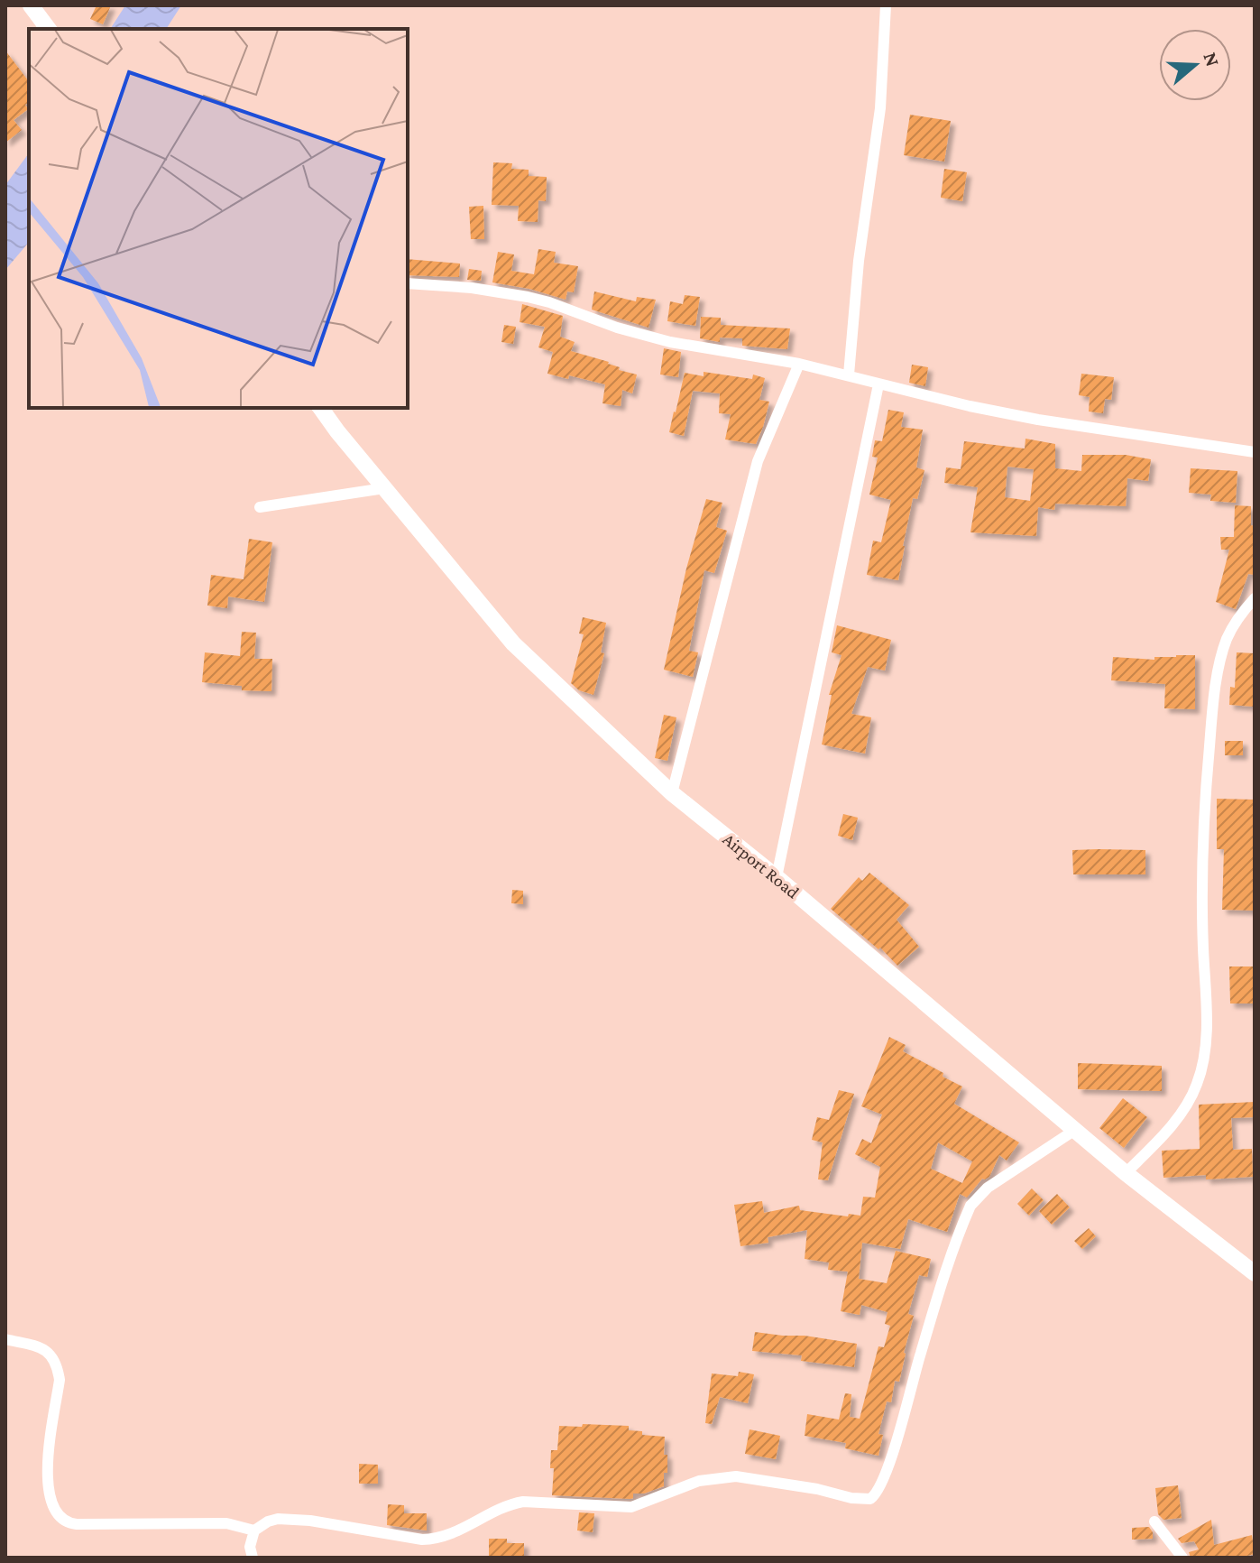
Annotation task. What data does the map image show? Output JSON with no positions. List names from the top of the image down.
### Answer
{
  "streets": {
    "main road": ["Airport Road"]
  },
  "north": "right"
}
